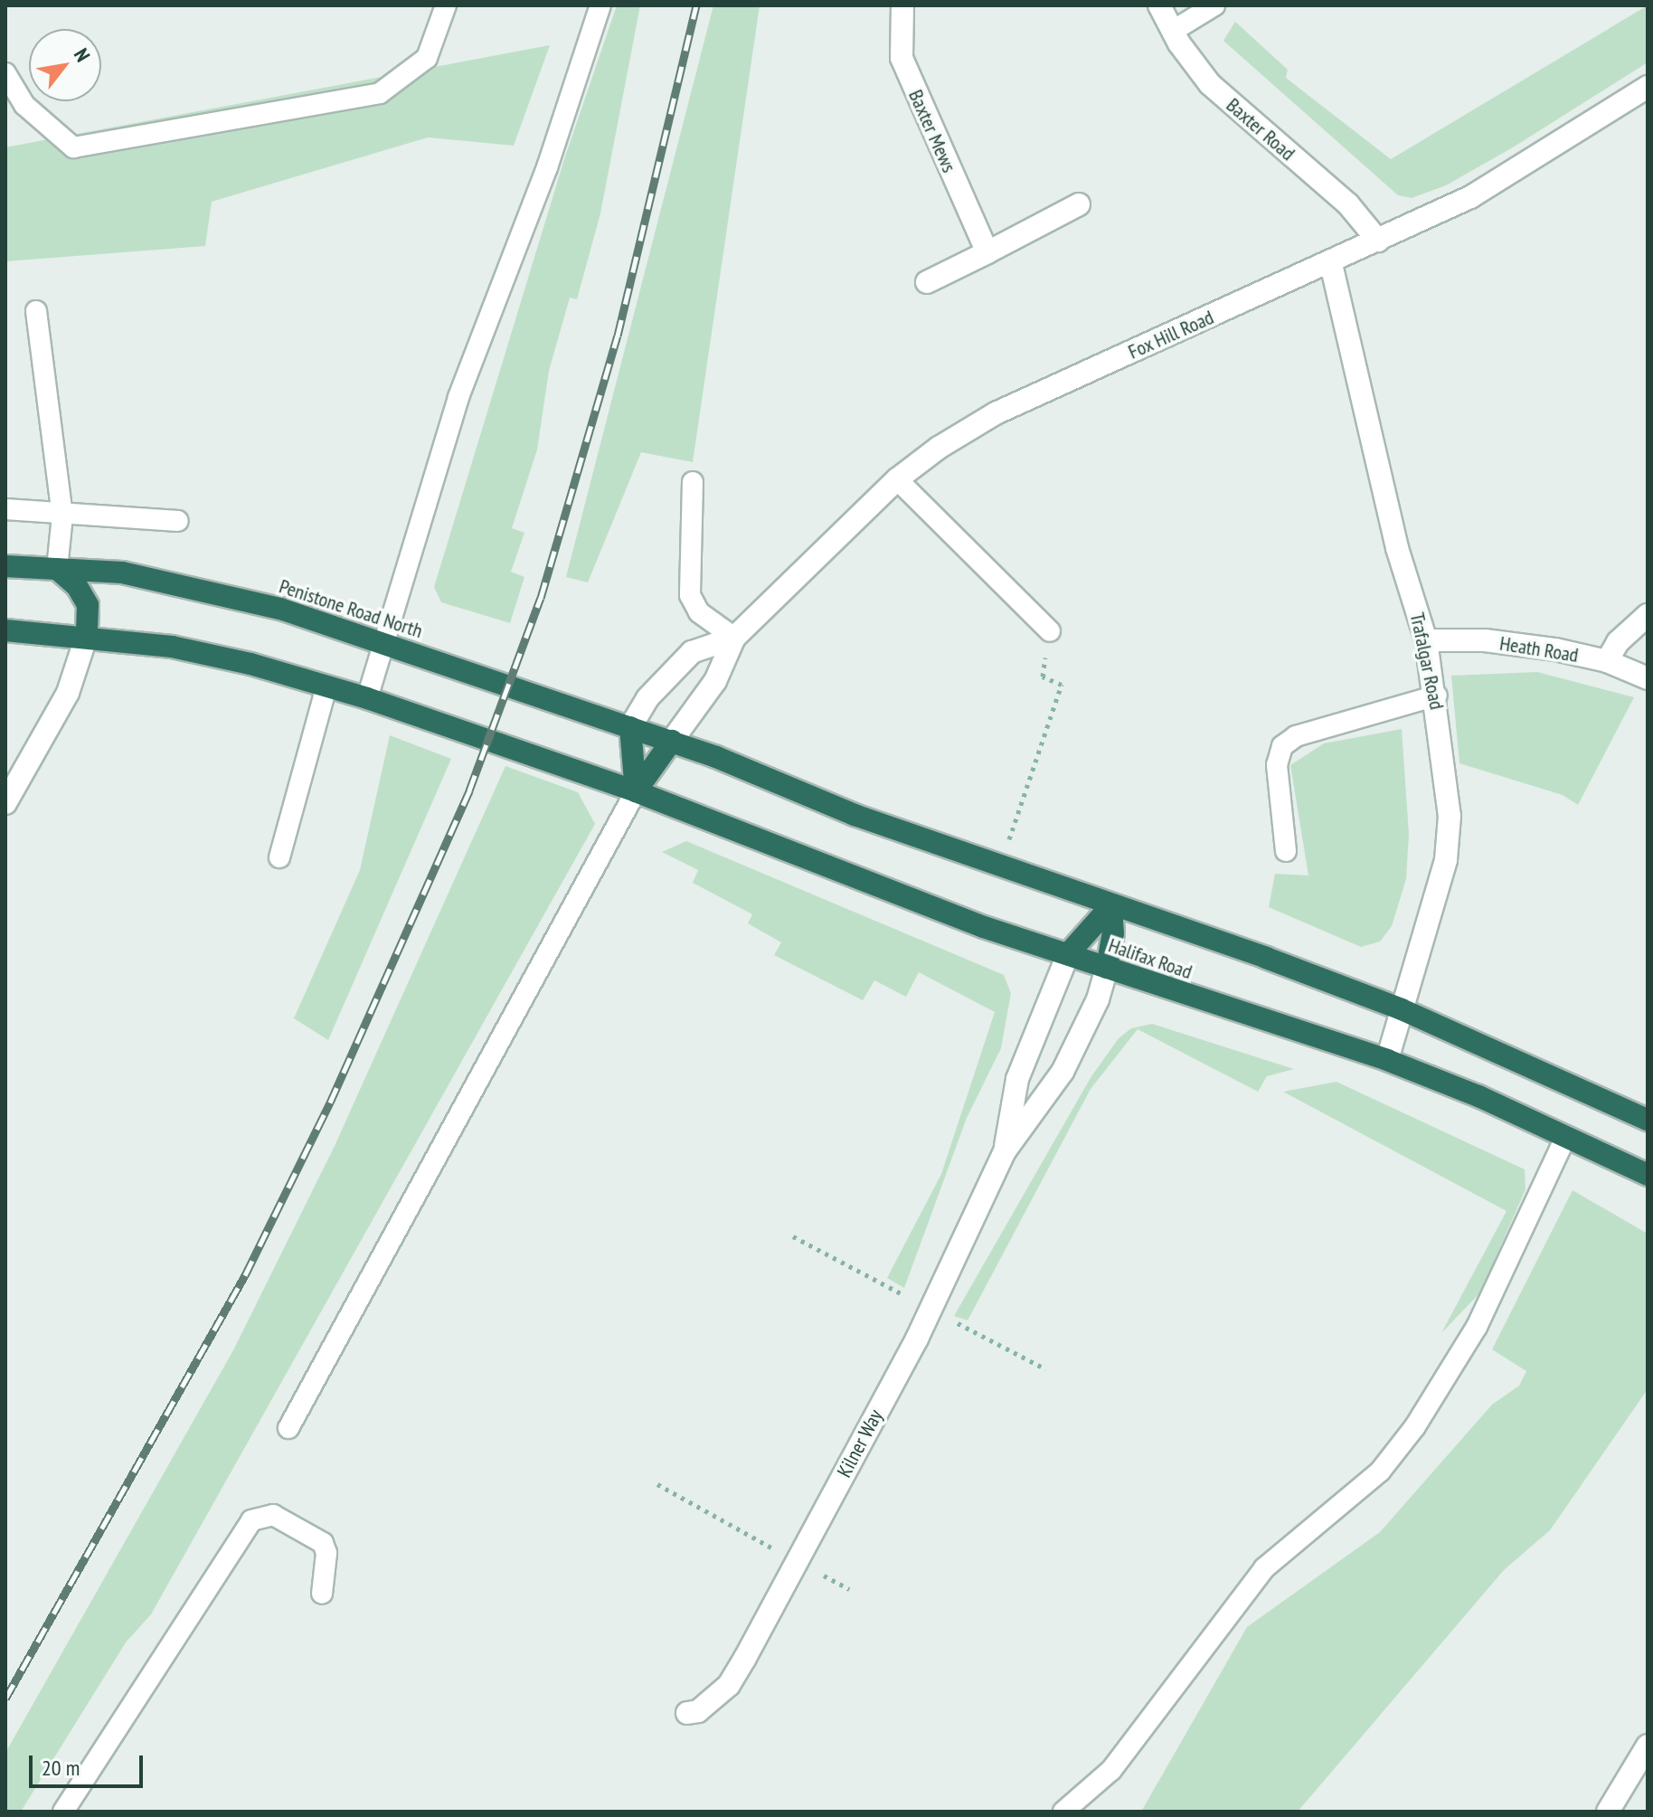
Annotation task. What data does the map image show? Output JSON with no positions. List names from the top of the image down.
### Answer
{
  "streets": {
    "highway": ["Penistone Road North", "Halifax Road"],
    "street": [
      "Baxter Road",
      "Baxter Mews",
      "Fox Hill Road",
      "Heath Road",
      "Trafalgar Road",
      "Kilner Way"
    ]
  },
  "crossings": [
    ["Baxter Road", "Fox Hill Road"],
    ["Fox Hill Road", "Penistone Road North"],
    ["Fox Hill Road", "Trafalgar Road"],
    ["Fox Hill Road", "Halifax Road"],
    ["Penistone Road North", "Halifax Road"],
    ["Heath Road", "Trafalgar Road"],
    ["Trafalgar Road", "Halifax Road"],
    ["Halifax Road", "Kilner Way"]
  ],
  "scale_bar": "20 m",
  "north": "top right"
}
